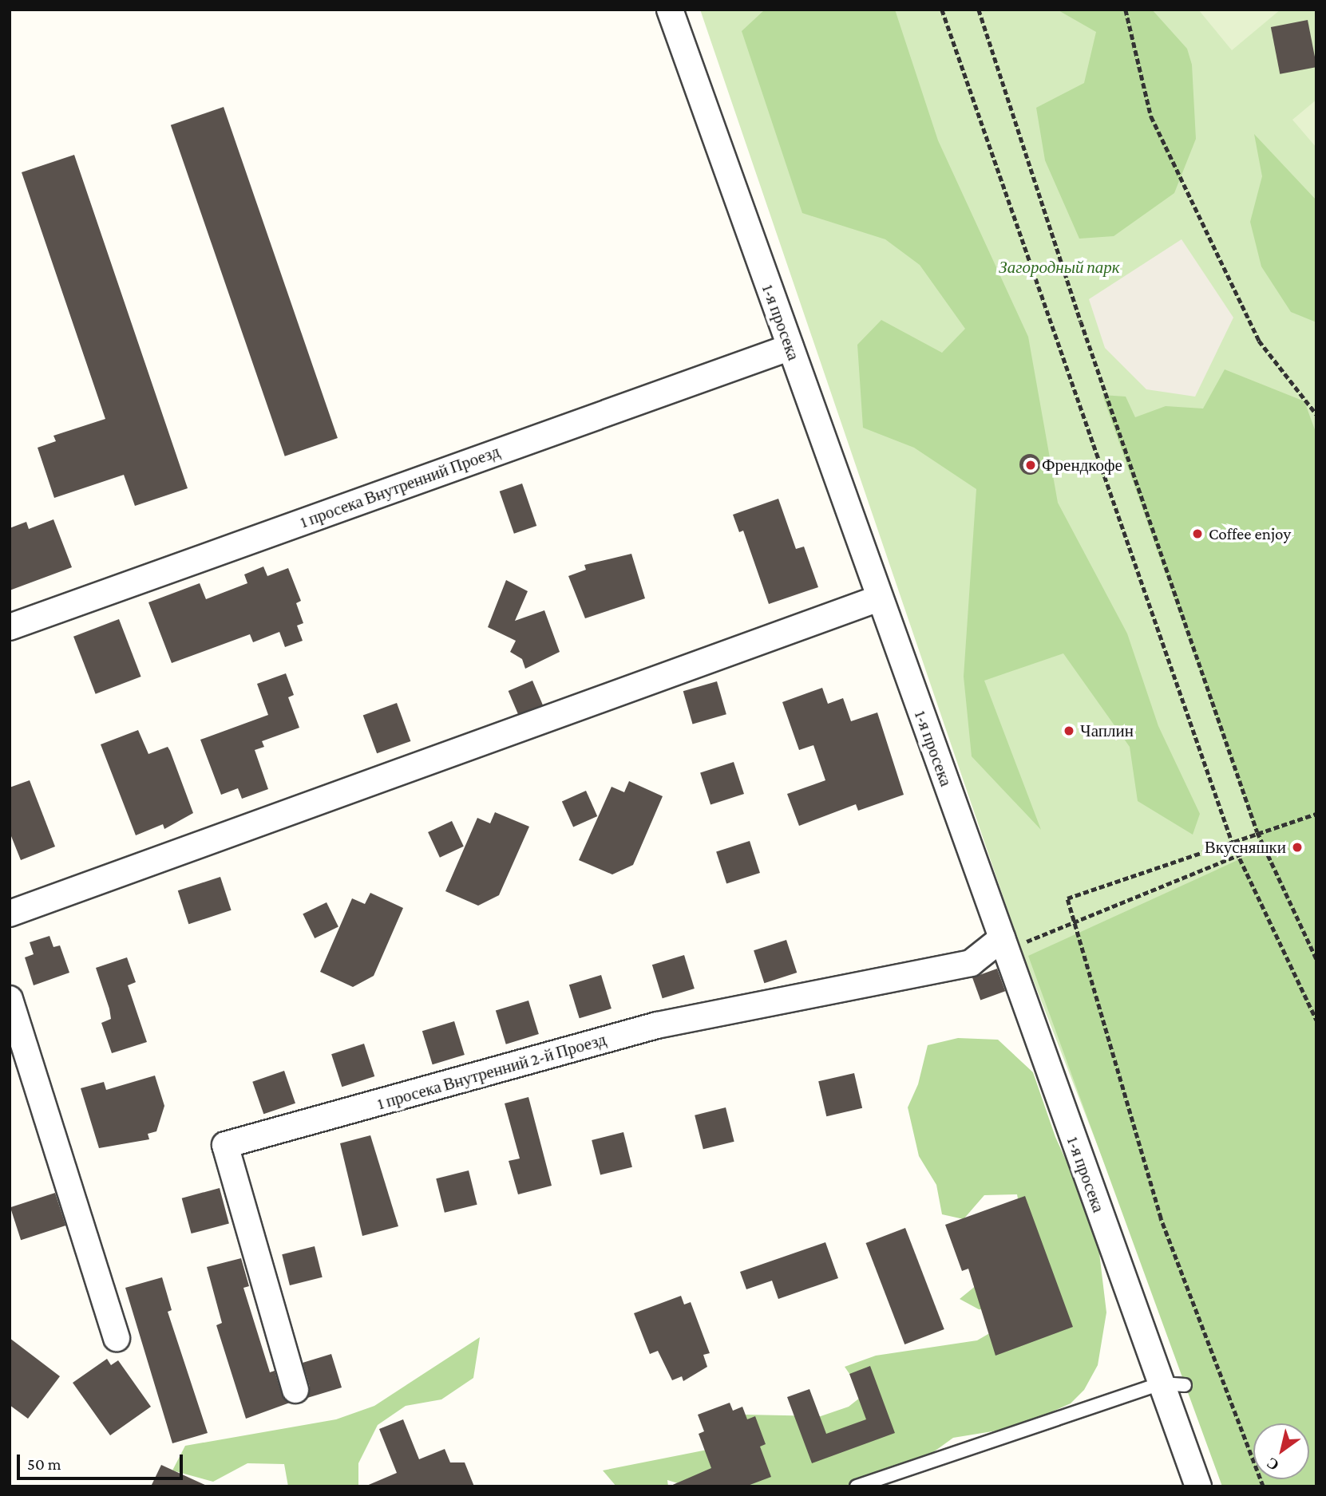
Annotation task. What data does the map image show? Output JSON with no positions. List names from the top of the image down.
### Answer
{
  "streets": {
    "street": ["1-я просека", "1 просека Внутренний Проезд", "1 просека Внутренний 2-й Проезд"]
  },
  "crossings": [
    ["1-я просека", "1 просека Внутренний Проезд"],
    ["1-я просека", "1 просека Внутренний 2-й Проезд"]
  ],
  "parks": ["Загородный парк"],
  "places": [
    "Френдкофе",
    "Coffee enjoy",
    "Чаплин",
    "Вкусняшки"
  ],
  "scale_bar": "50 m",
  "north": "bottom left"
}
